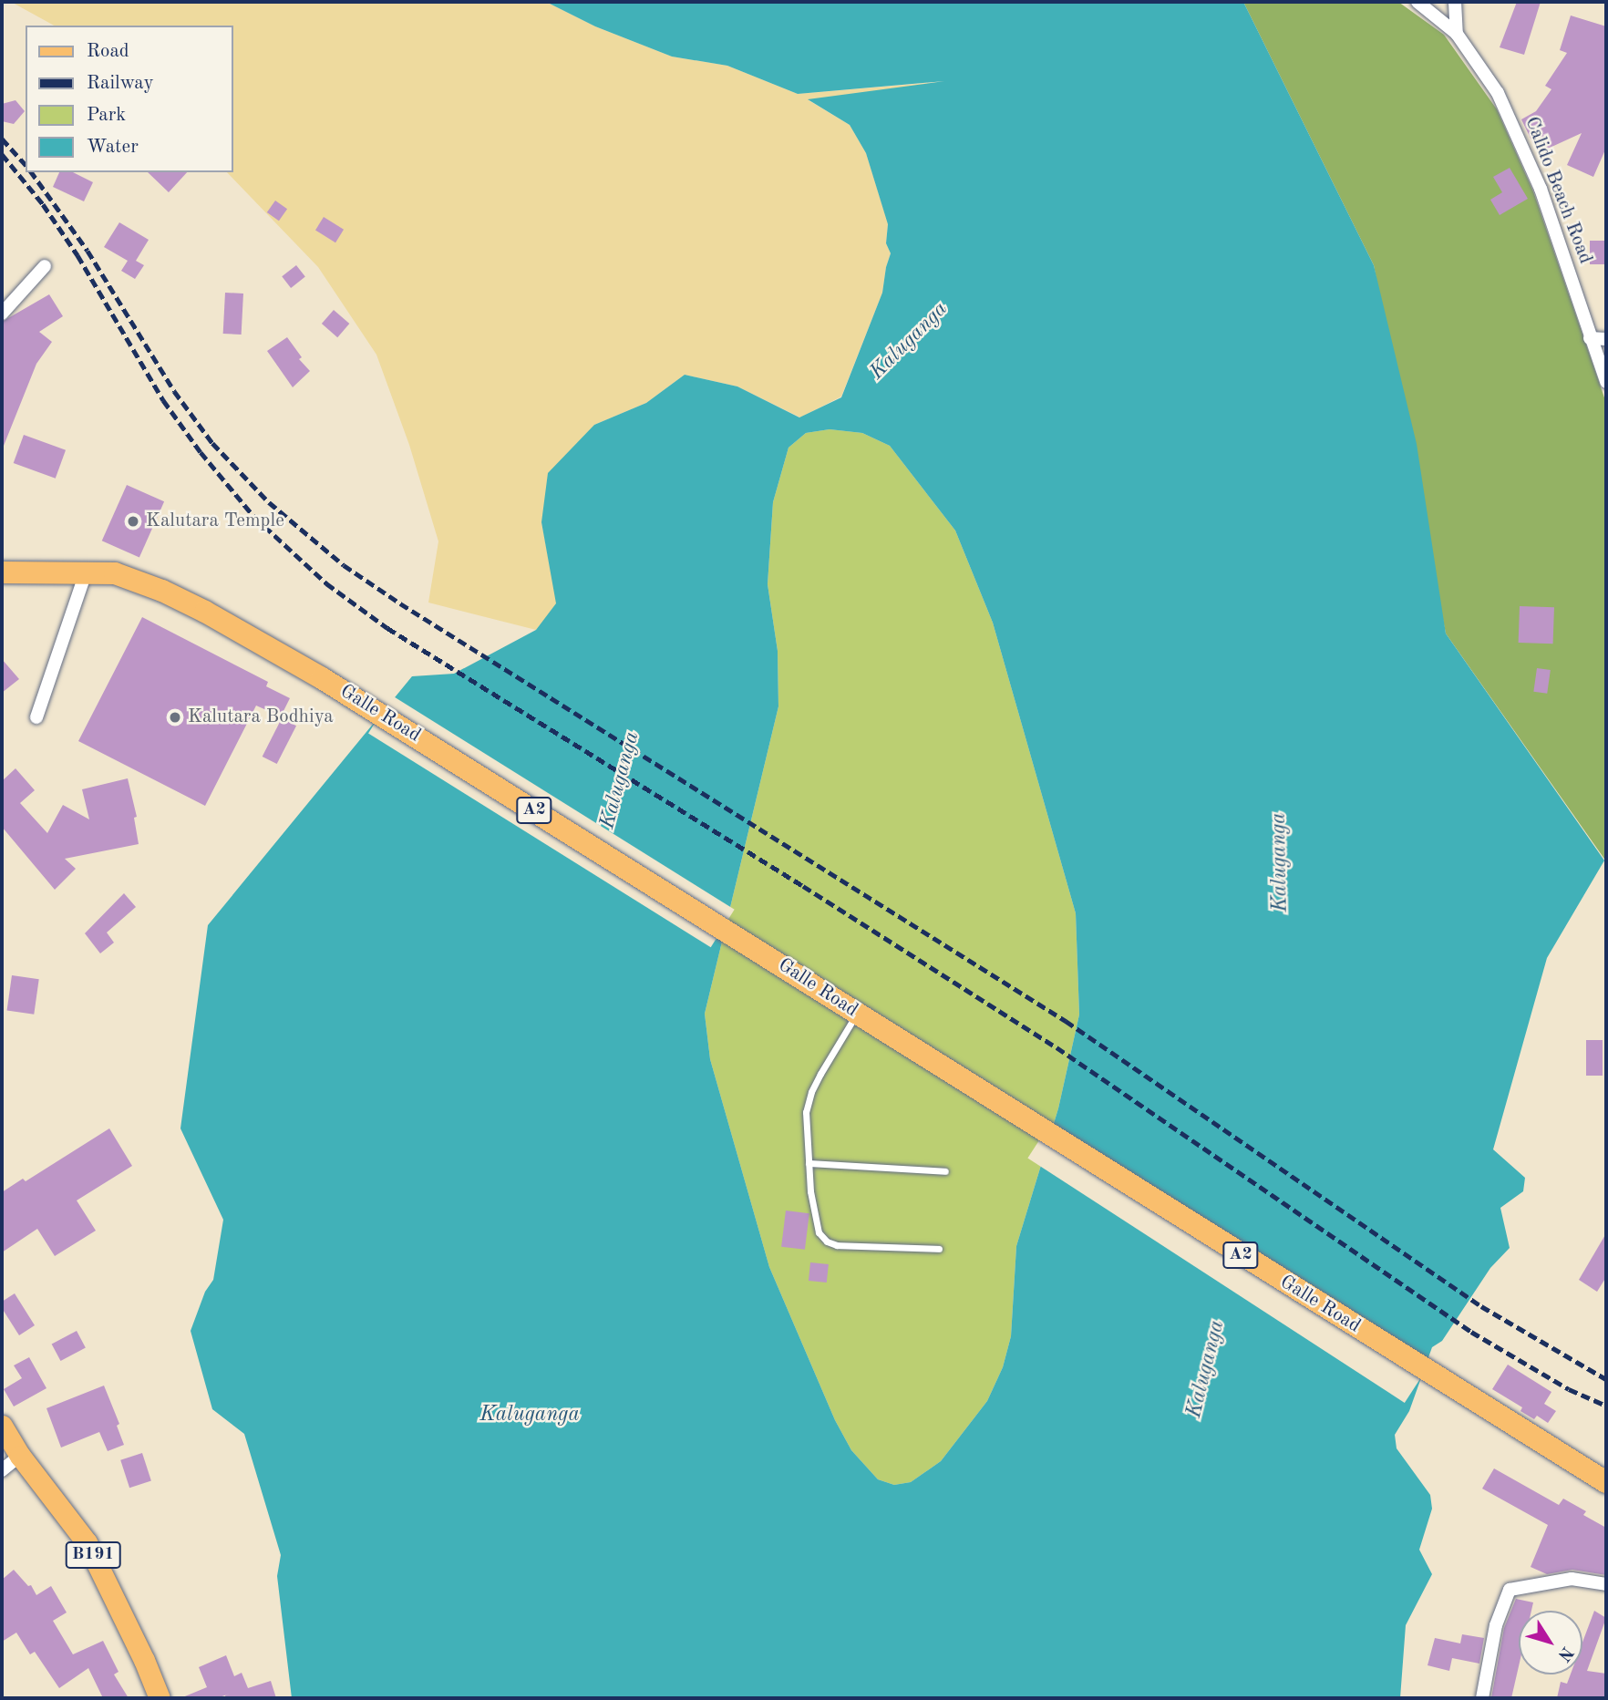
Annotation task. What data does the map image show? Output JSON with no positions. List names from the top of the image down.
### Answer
{
  "streets": {
    "highway": ["Galle Road", "A2"],
    "main road": ["B191"],
    "street": ["Calido Beach Road"]
  },
  "water": ["Kaluganga"],
  "places": ["Kalutara Temple", "Kalutara Bodhiya"],
  "legend": [
    "Road",
    "Railway",
    "Park",
    "Water"
  ],
  "north": "bottom right"
}
